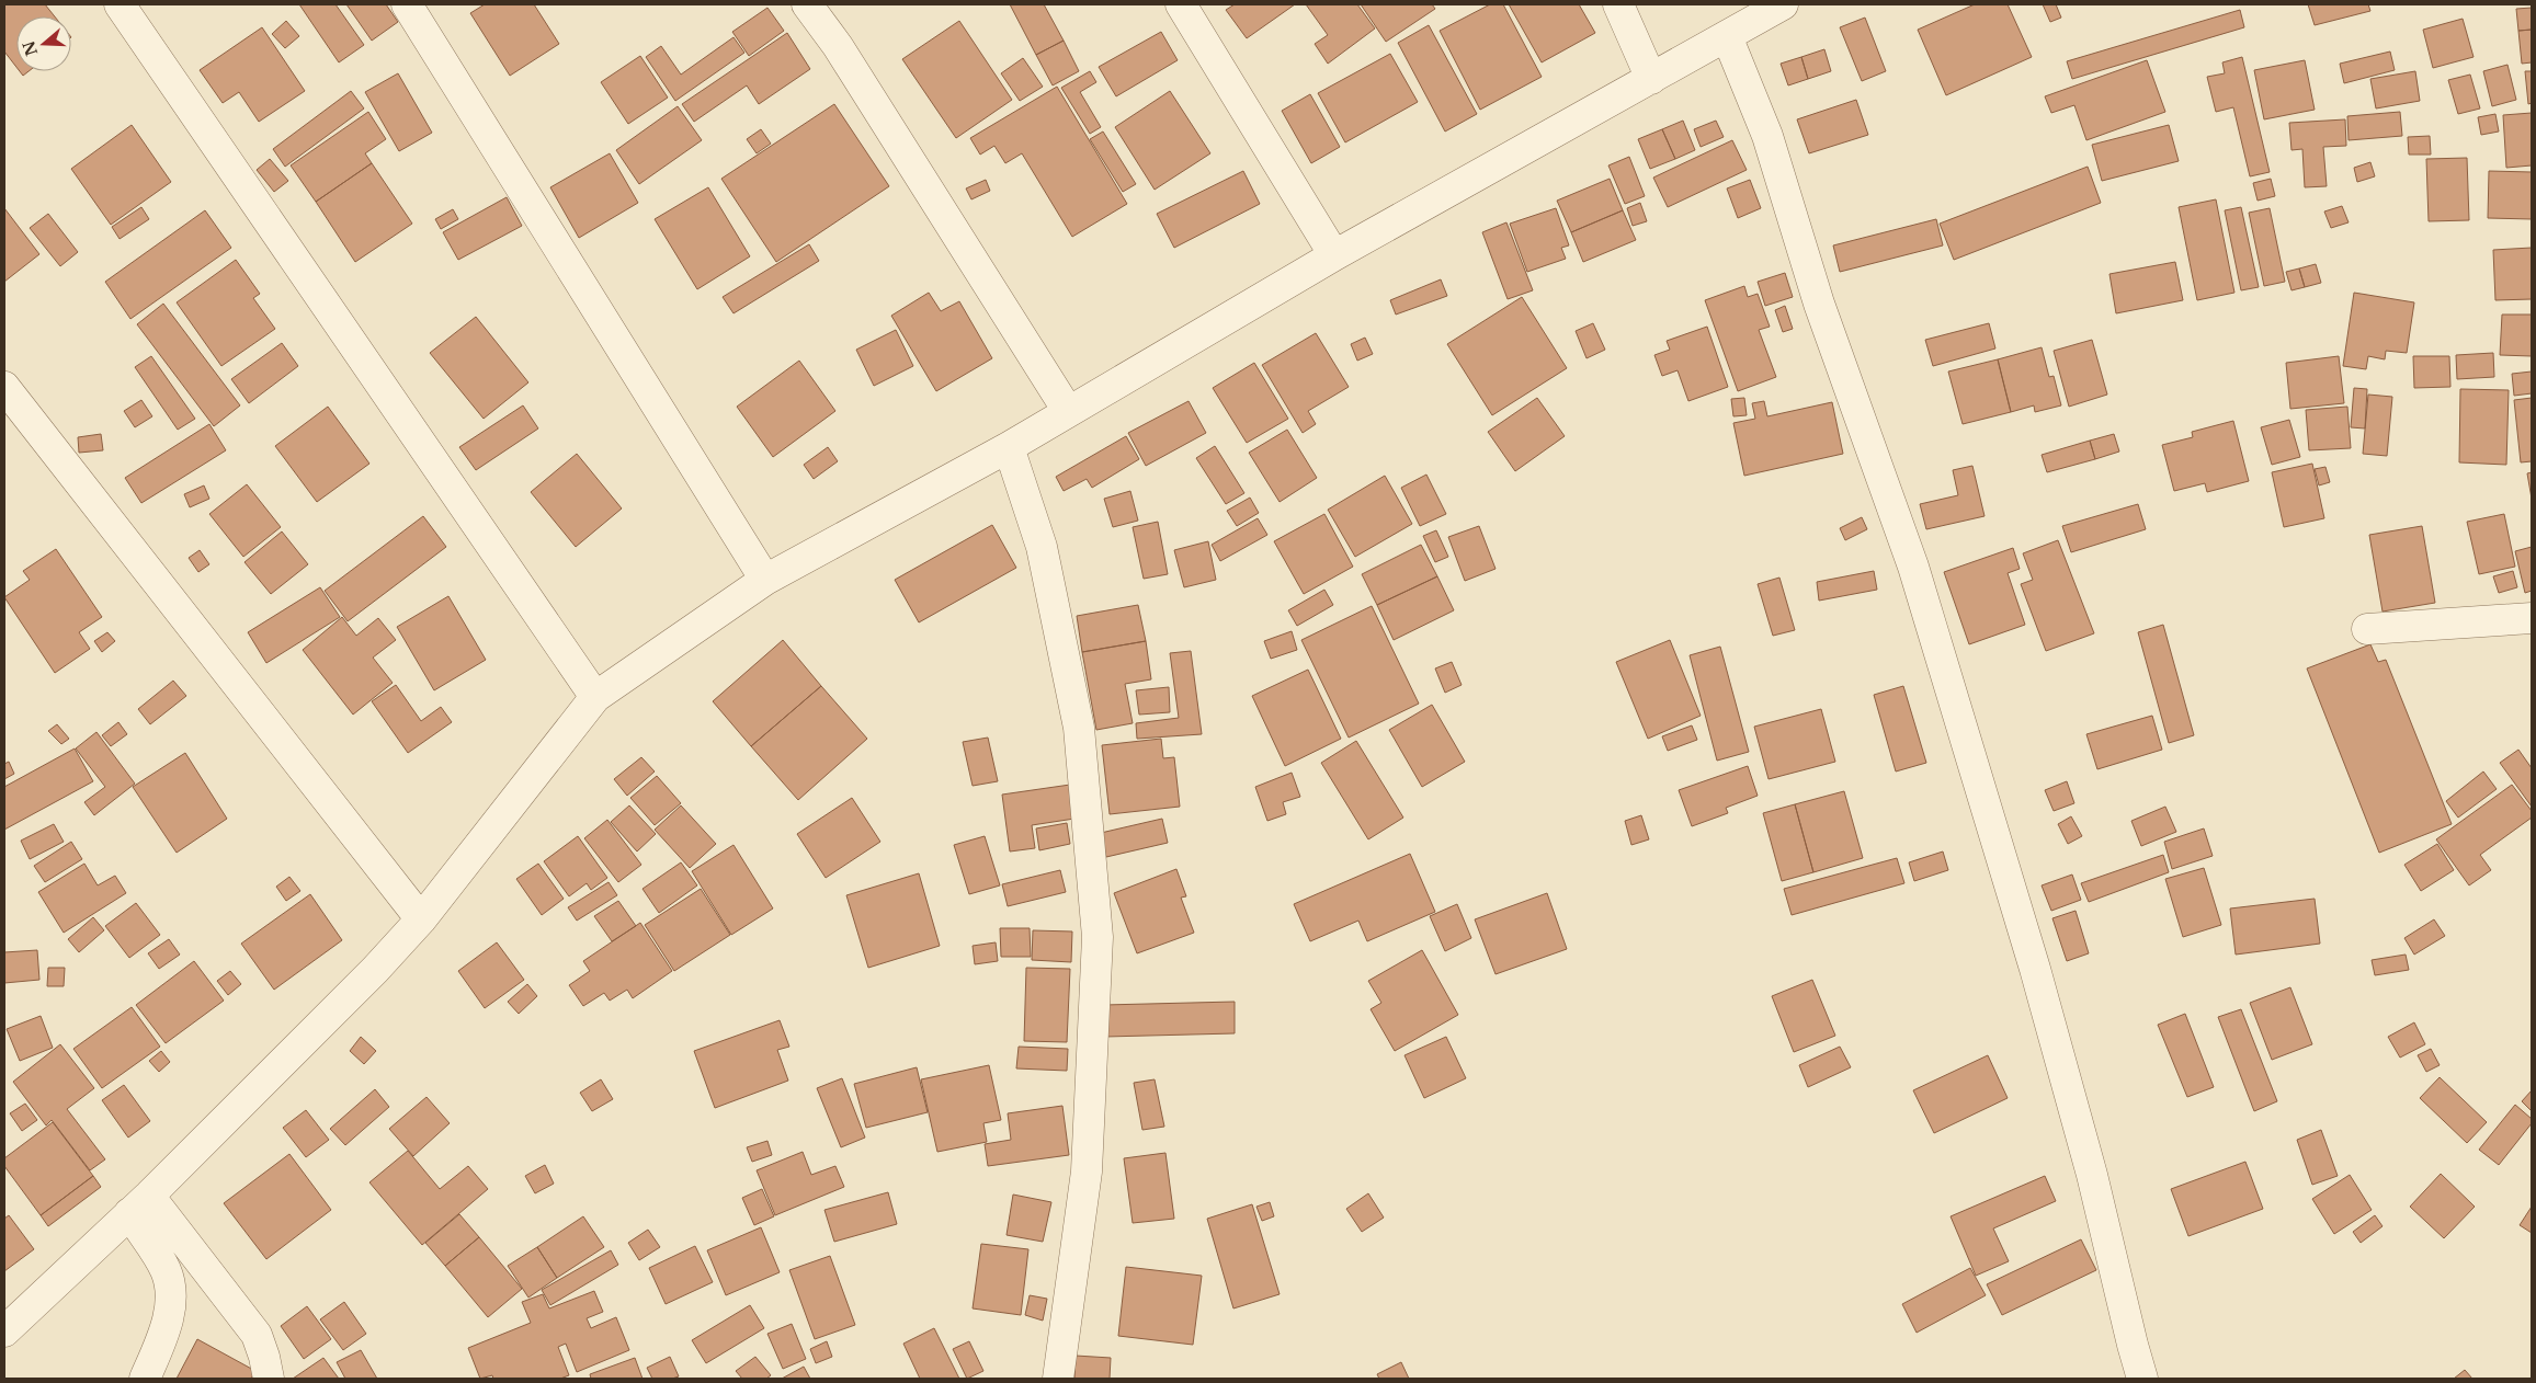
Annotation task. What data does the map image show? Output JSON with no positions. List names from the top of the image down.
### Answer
{
  "north": "left"
}
